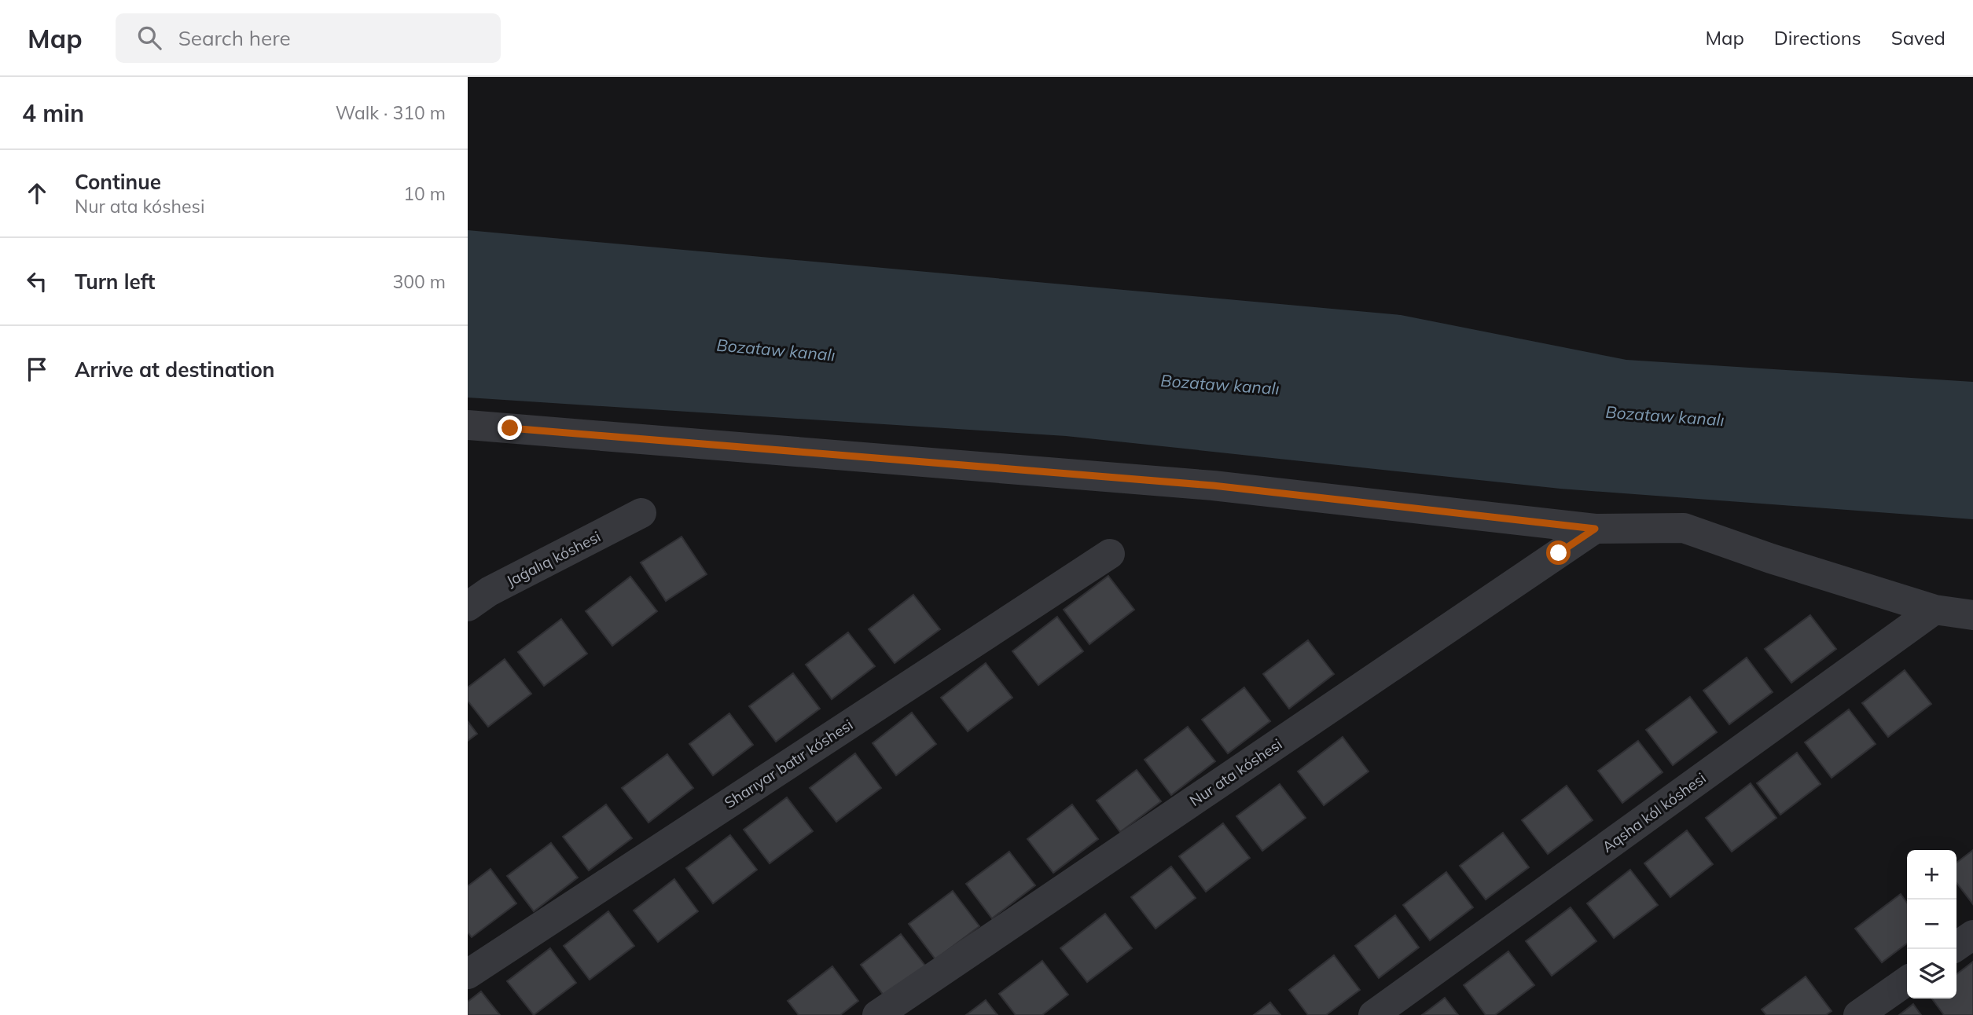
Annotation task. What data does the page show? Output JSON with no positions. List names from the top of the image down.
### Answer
{
  "streets": {
    "street": [
      "Jaǵalıq kóshesi",
      "Sharıyar batır kóshesi",
      "Nur ata kóshesi",
      "Aqsha kól kóshesi"
    ]
  },
  "water": ["Bozataw kanalı"],
  "page": {
    "header": "Map",
    "search": "Search here",
    "nav": ["Map", "Directions", "Saved"],
    "heading": ["4 min", "Walk · 310 m"],
    "list": [
      ["Continue", "Nur ata kóshesi", "10 m"],
      ["Turn left", "300 m"],
      "Arrive at destination"
    ],
    "map_buttons": ["+", "−"]
  }
}
